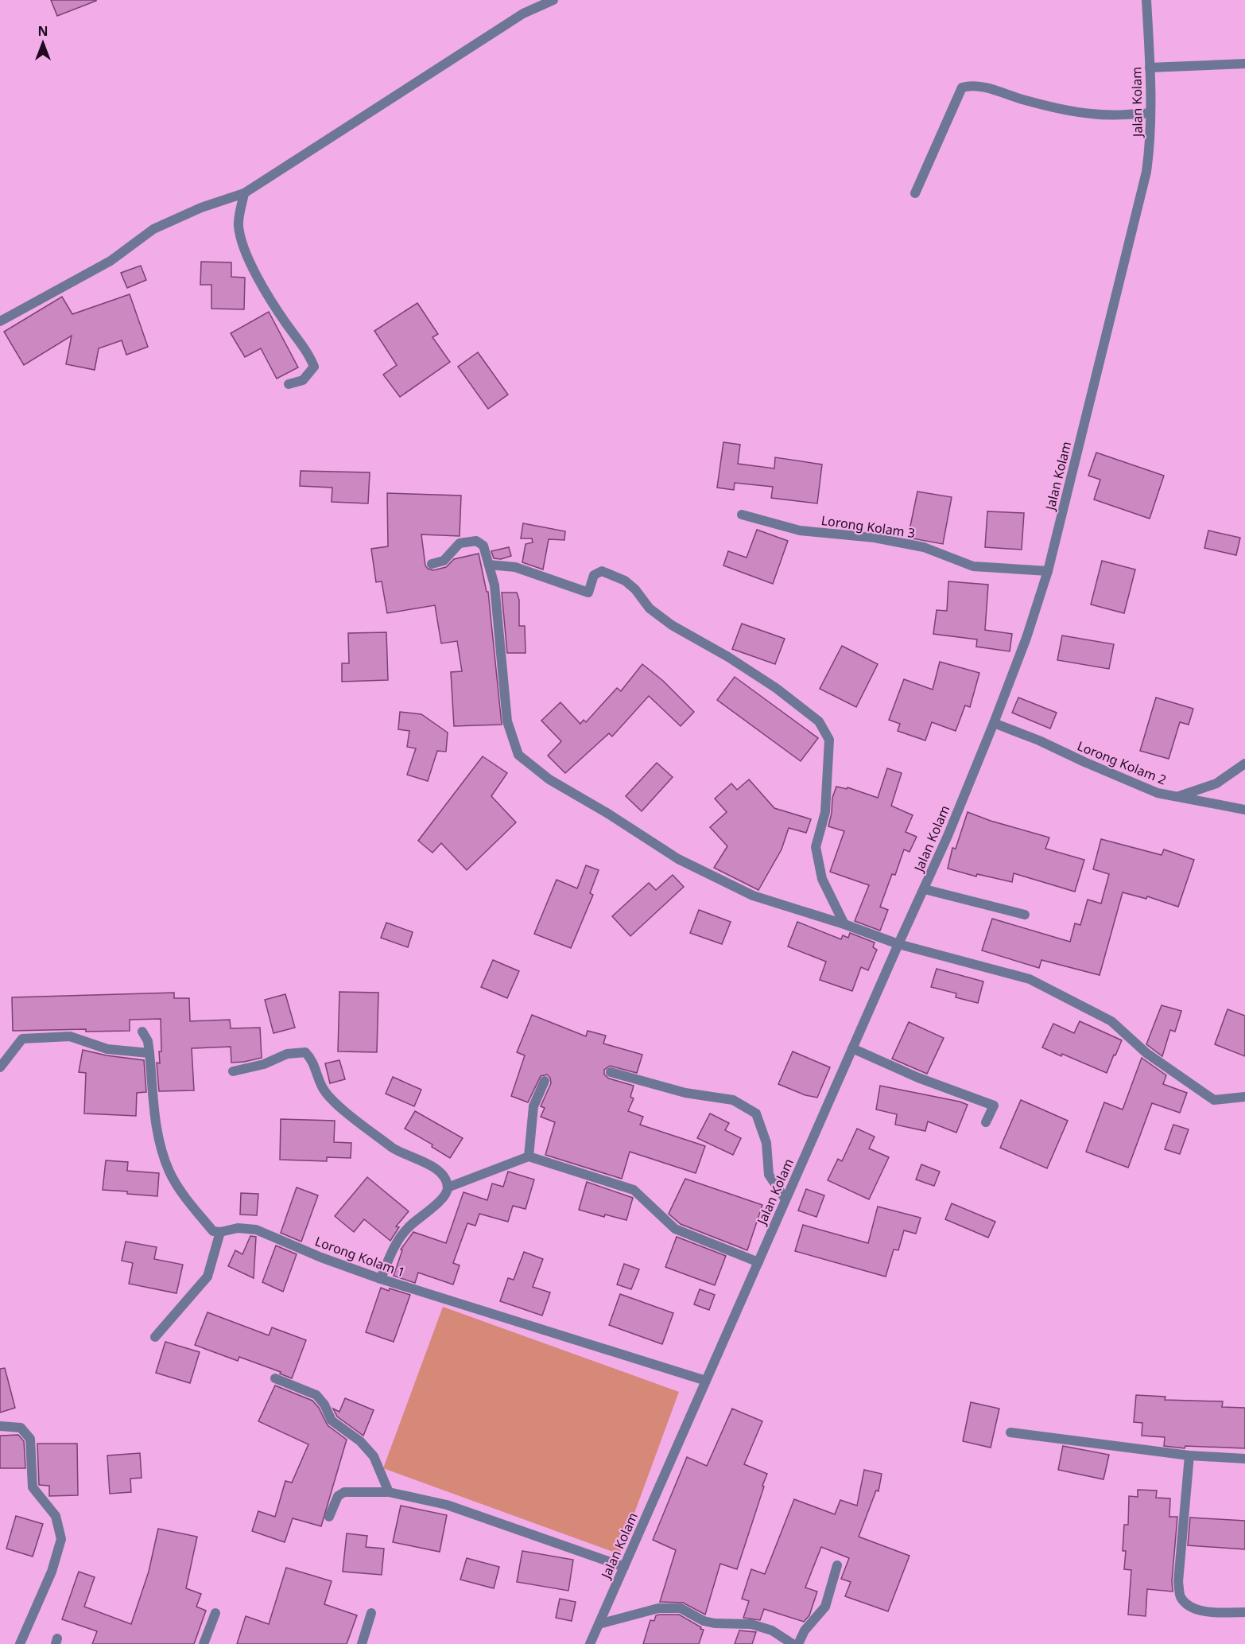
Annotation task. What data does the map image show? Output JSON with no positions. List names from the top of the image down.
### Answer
{
  "streets": {
    "street": [
      "Jalan Kolam",
      "Lorong Kolam 3",
      "Lorong Kolam 2",
      "Lorong Kolam 1"
    ]
  },
  "crossings": [
    ["Jalan Kolam", "Lorong Kolam 3"],
    ["Jalan Kolam", "Lorong Kolam 2"],
    ["Jalan Kolam", "Lorong Kolam 1"]
  ],
  "north": "top"
}
